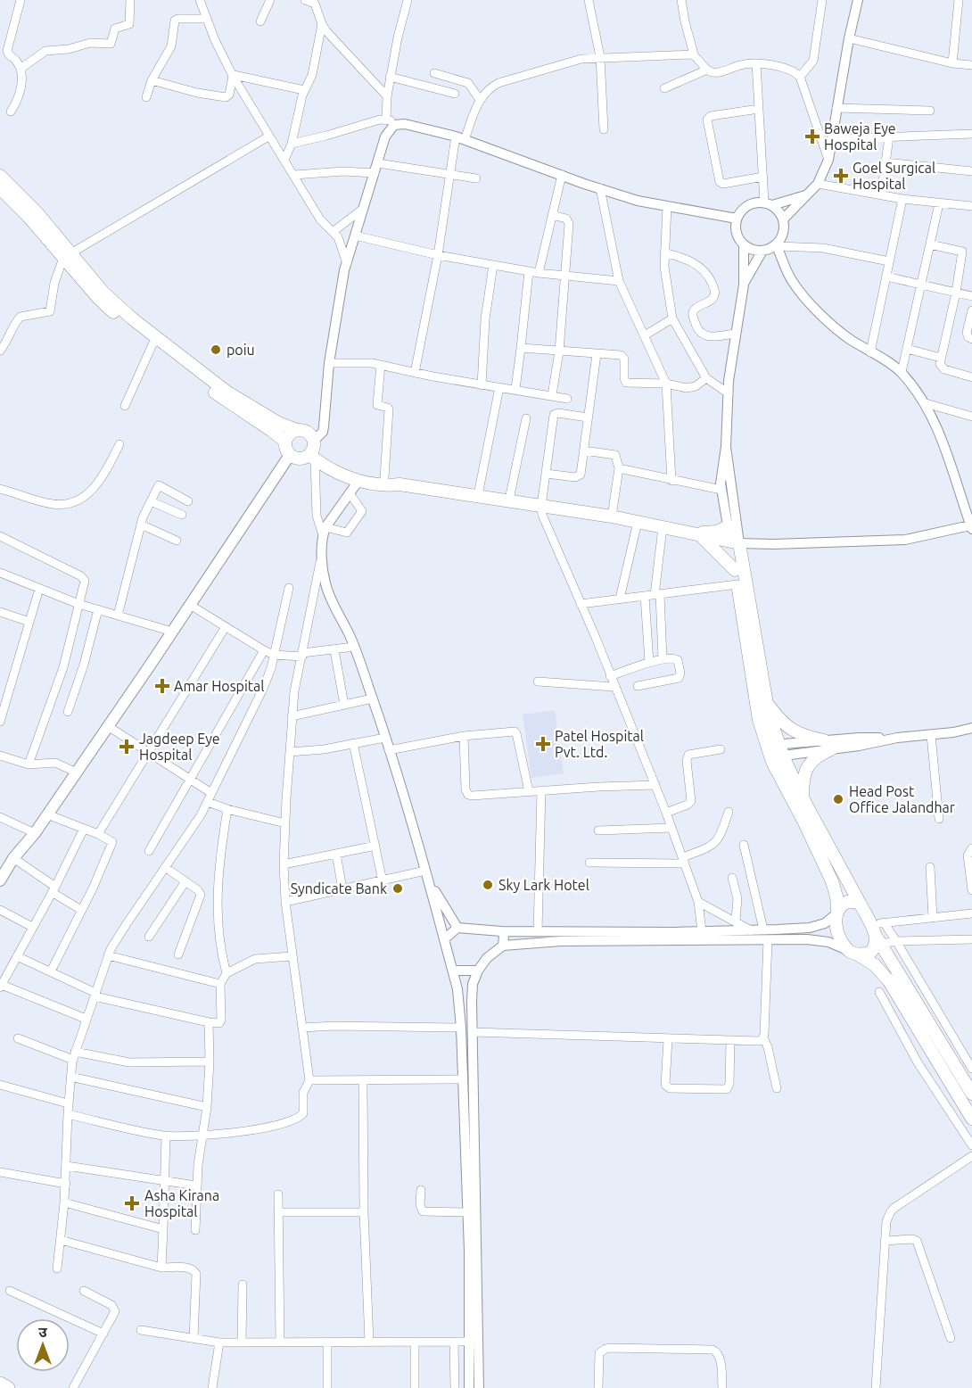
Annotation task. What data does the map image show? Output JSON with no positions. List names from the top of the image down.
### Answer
{
  "places": {
    "health": [
      "Baweja Eye Hospital",
      "Goel Surgical Hospital",
      "Amar Hospital",
      "Patel Hospital Pvt. Ltd.",
      "Jagdeep Eye Hospital",
      "Asha Kirana Hospital"
    ],
    "other": [
      "poiu",
      "Head Post Office Jalandhar",
      "Sky Lark Hotel",
      "Syndicate Bank"
    ]
  },
  "north": "top"
}
